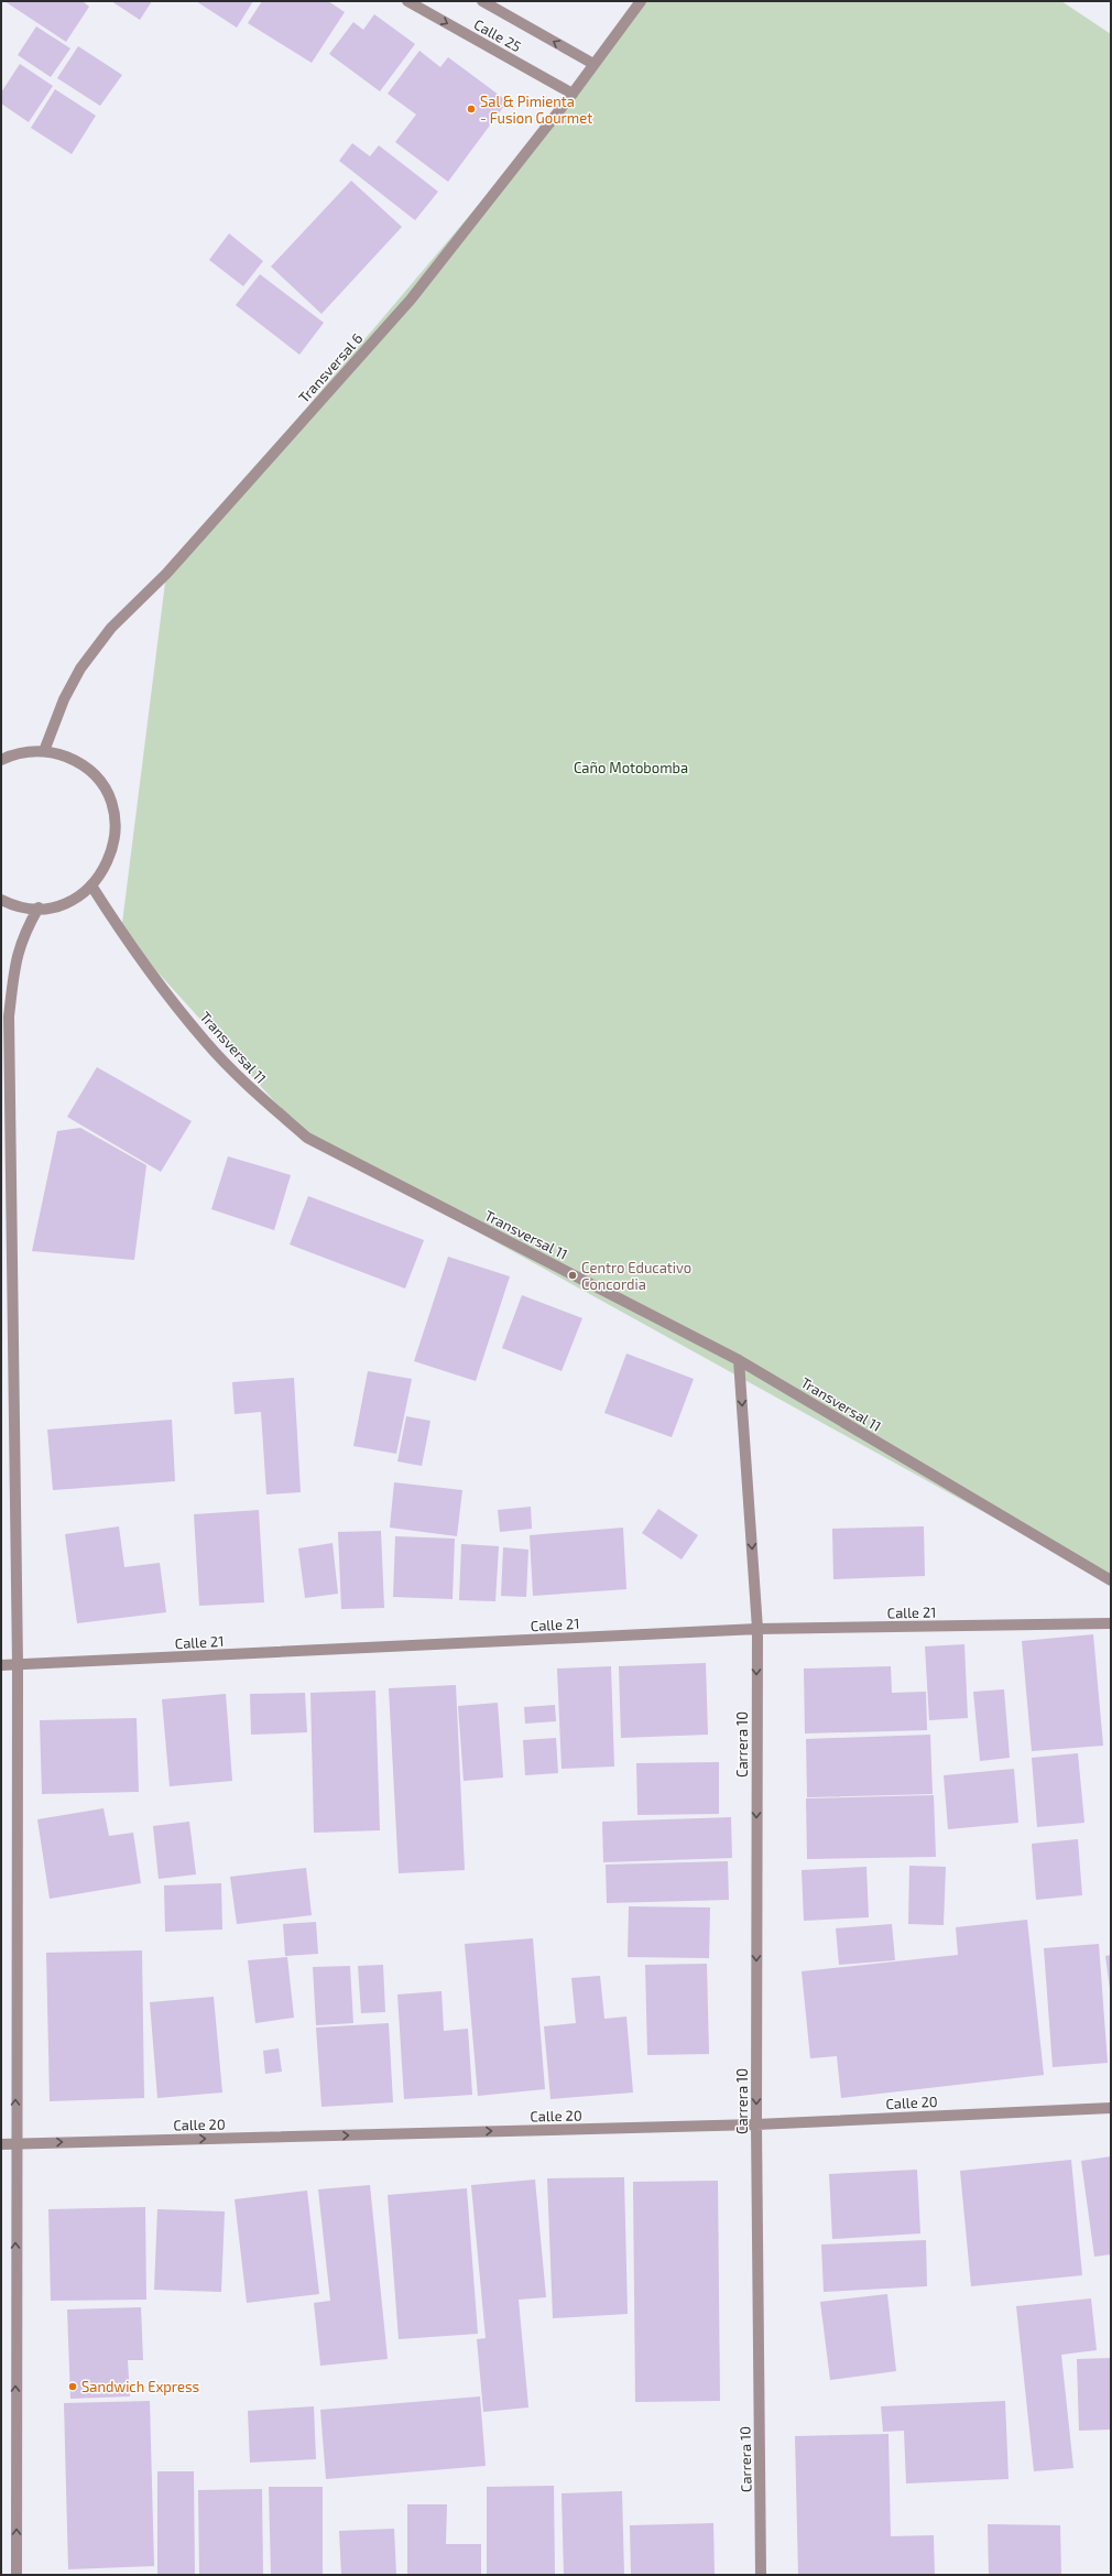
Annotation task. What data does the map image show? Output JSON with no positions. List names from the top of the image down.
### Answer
{
  "streets": {
    "street": [
      "Calle 25",
      "Transversal 6",
      "Transversal 11",
      "Calle 21",
      "Carrera 10",
      "Calle 20"
    ]
  },
  "crossings": [
    ["Calle 25", "Transversal 6"],
    ["Transversal 11", "Carrera 10"],
    ["Calle 21", "Carrera 10"],
    ["Carrera 10", "Calle 20"]
  ],
  "one_way": ["Carrera 10", "Calle 20"],
  "parks": ["Caño Motobomba"],
  "places": ["Sal & Pimienta - Fusion Gourmet", "Centro Educativo Concordia", "Sandwich Express"]
}
